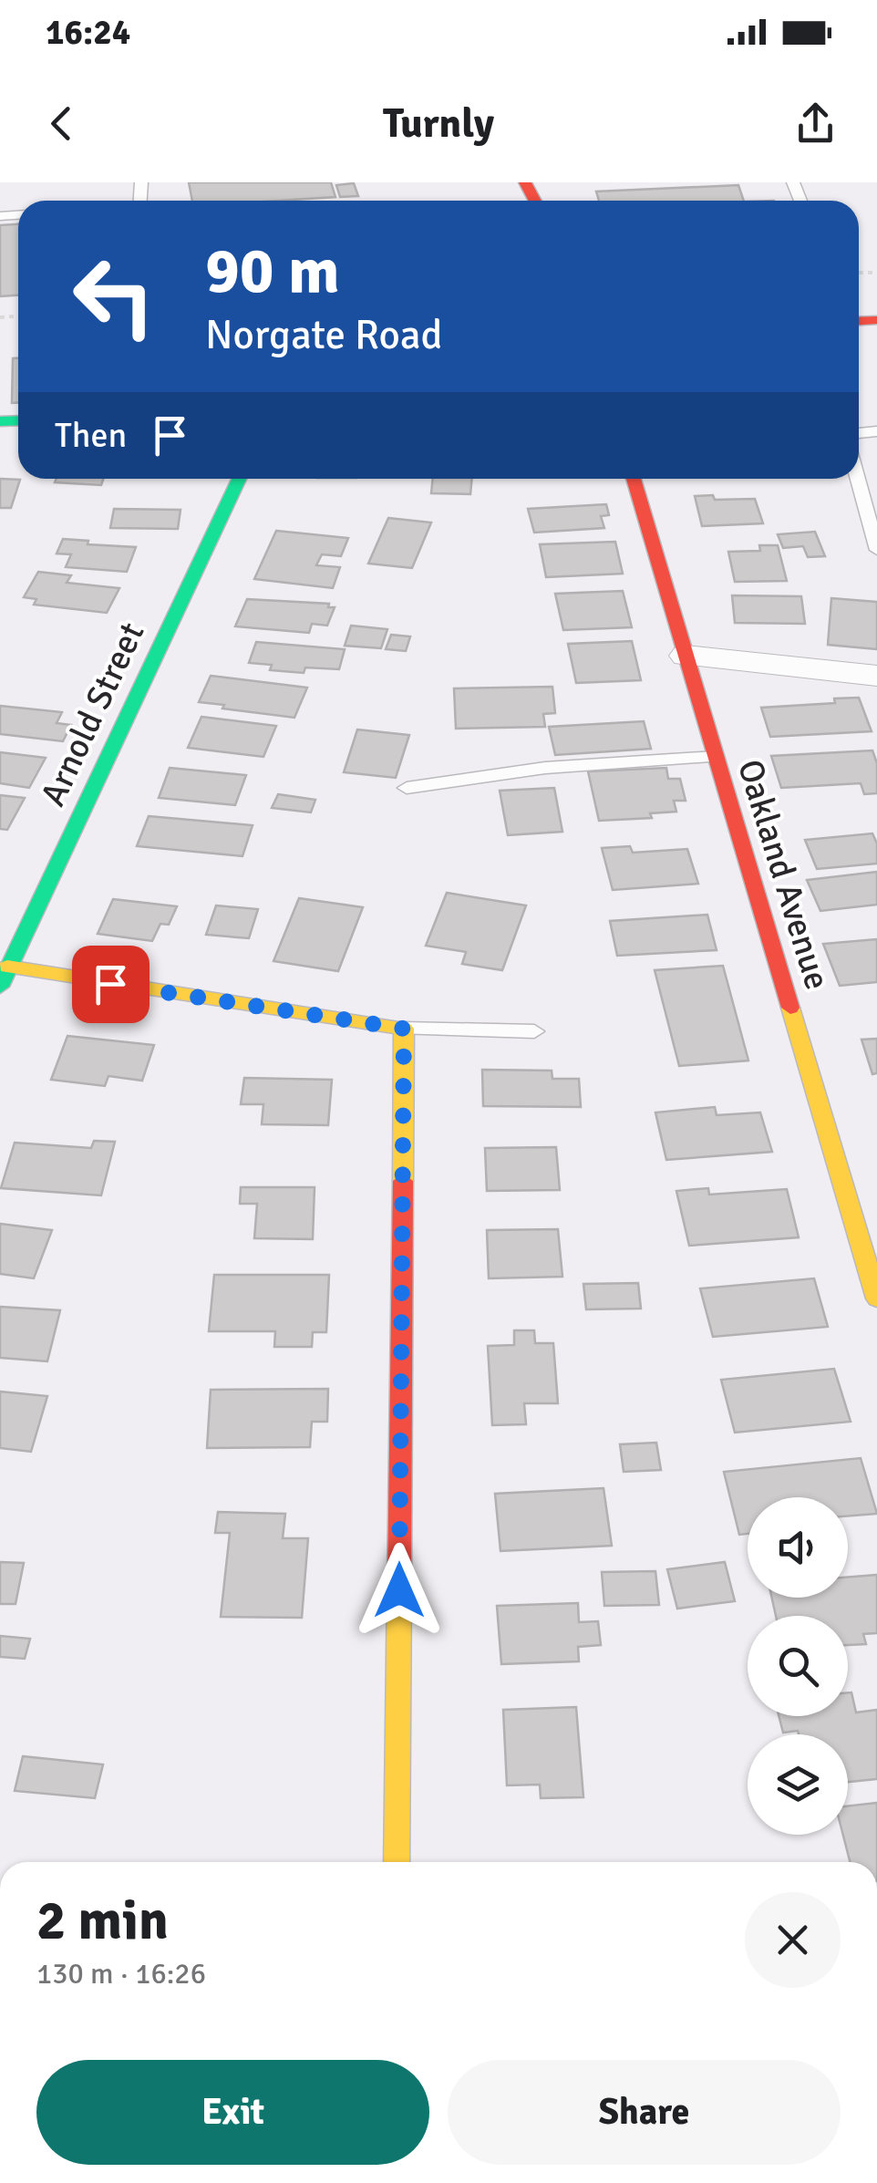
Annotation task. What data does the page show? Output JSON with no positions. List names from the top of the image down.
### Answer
{
  "streets": {
    "street": ["Arnold Street", "Oakland Avenue"]
  },
  "page": {
    "status": "16:24",
    "header": "Turnly",
    "turn": ["90 m", "Norgate Road"],
    "then": "Then",
    "heading": ["2 min", "130 m · 16:26"],
    "buttons": ["Exit", "Share"]
  }
}
